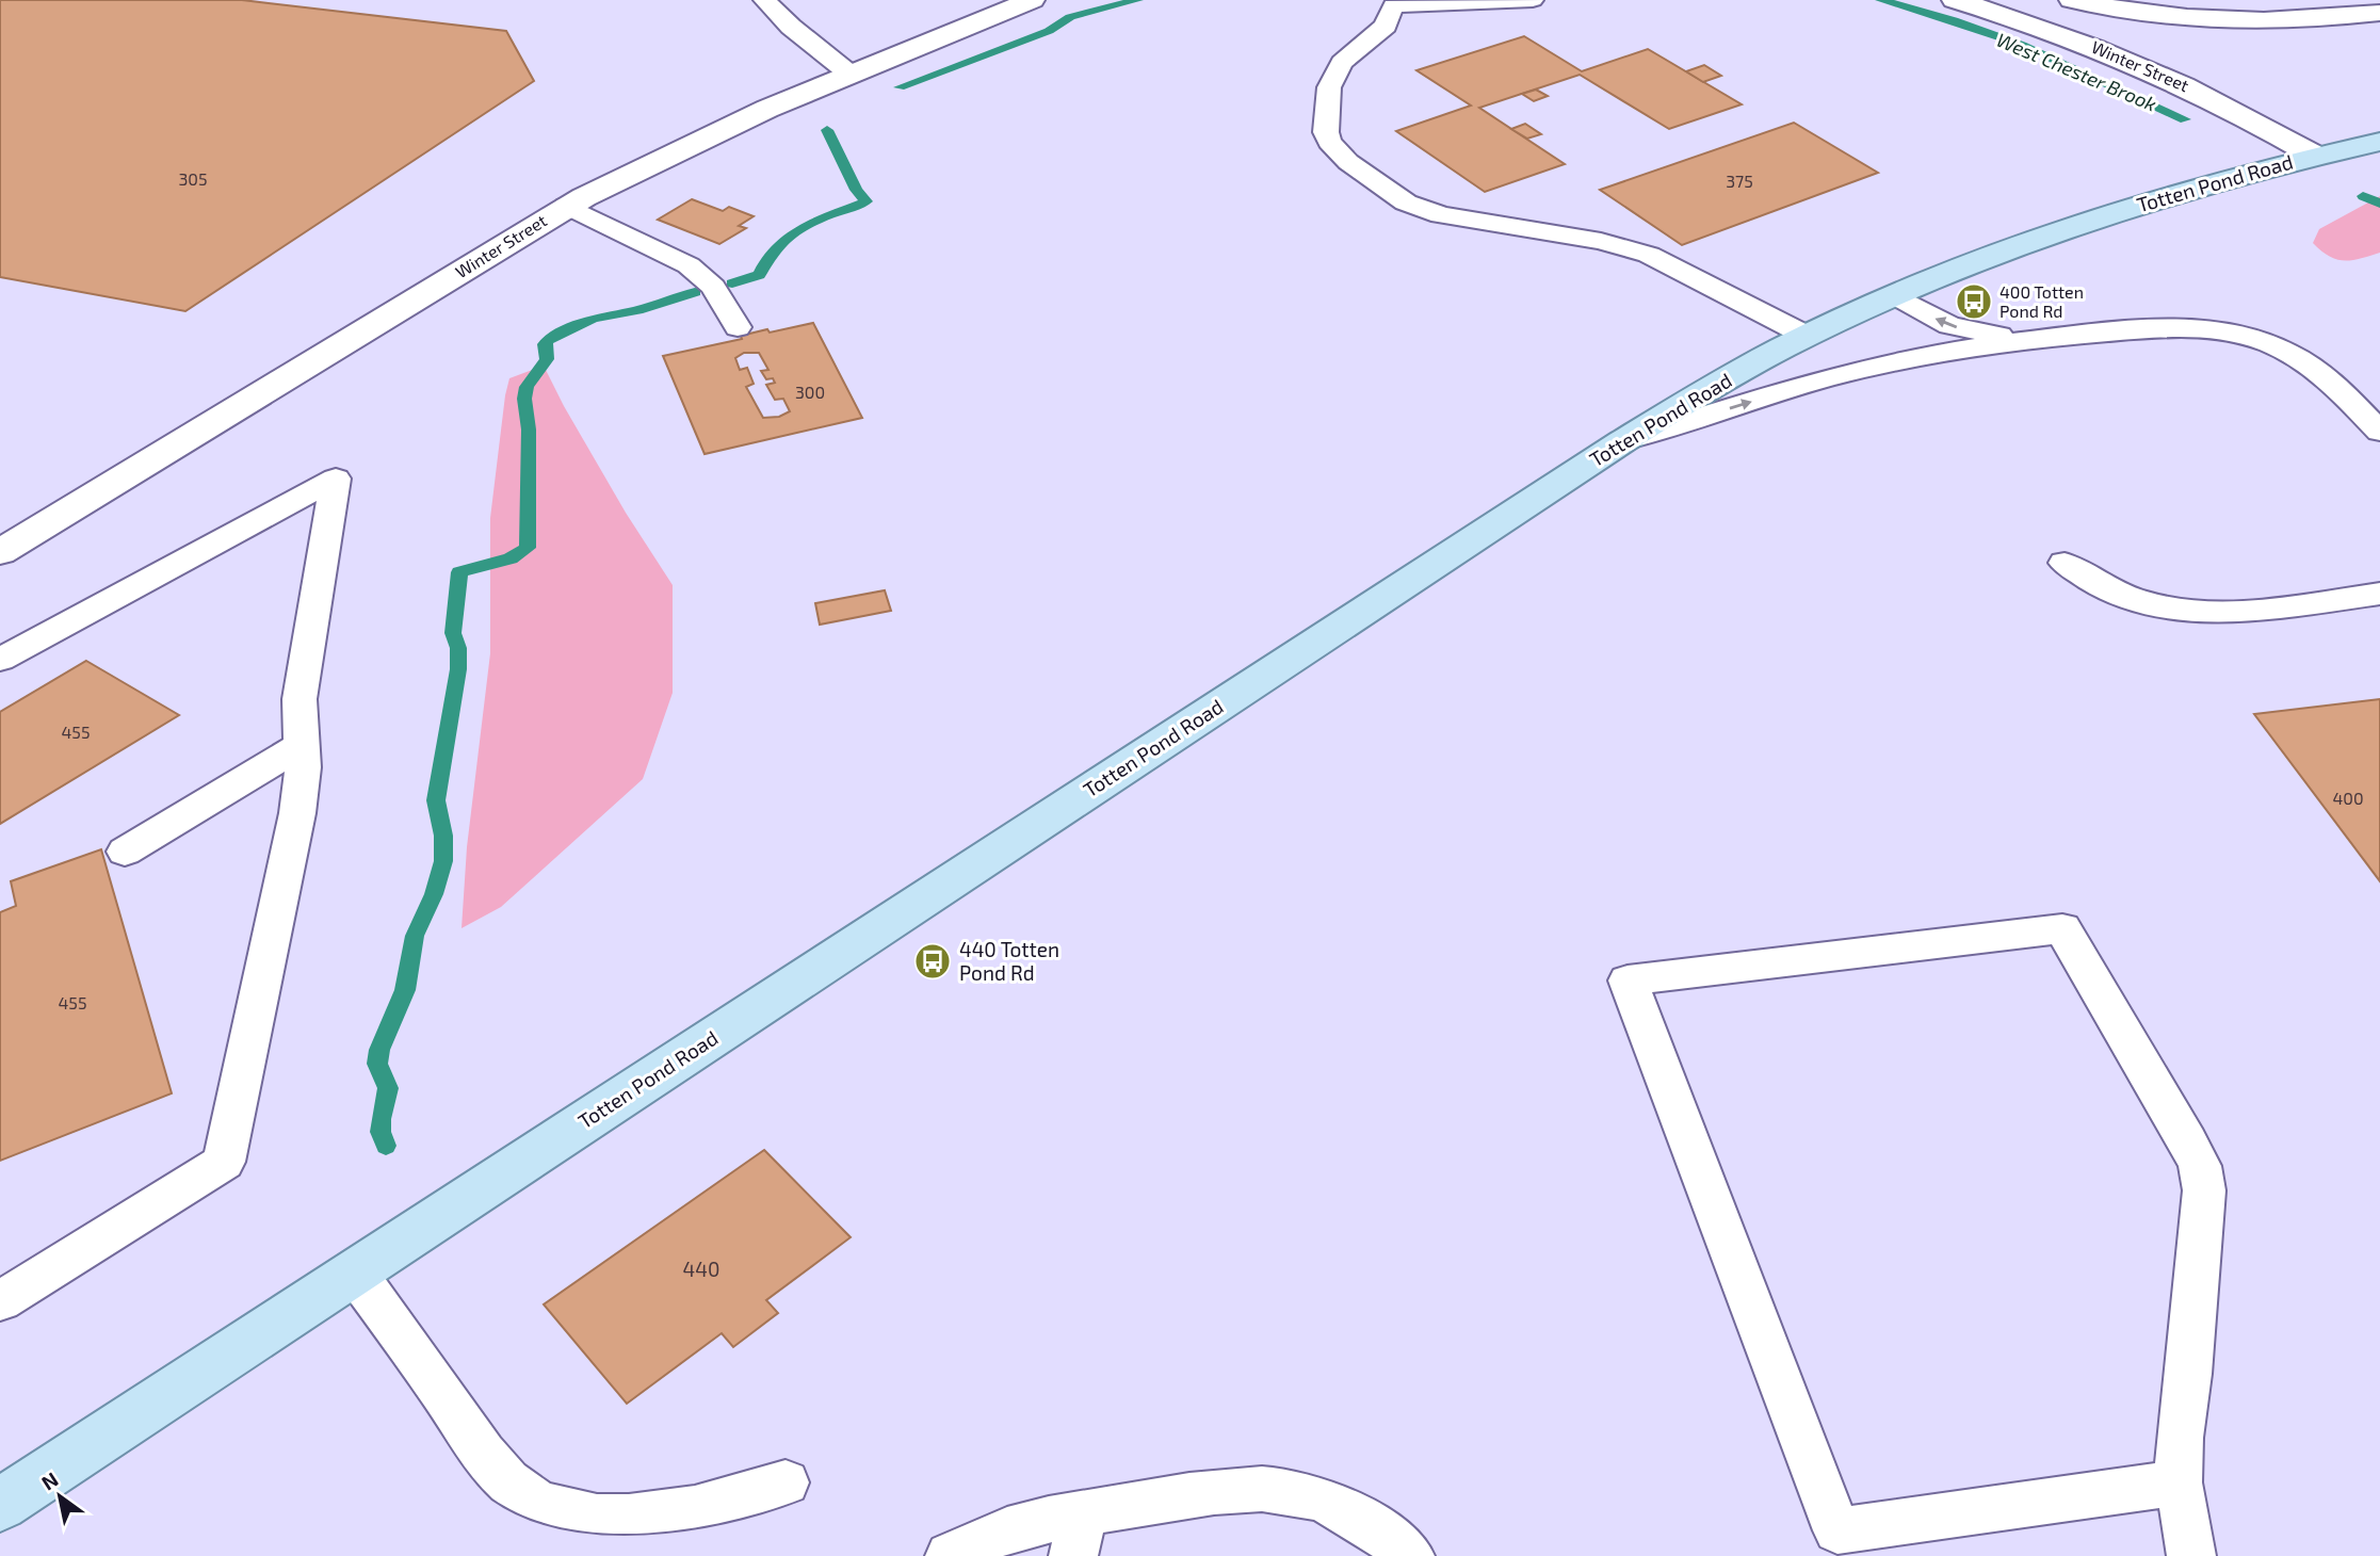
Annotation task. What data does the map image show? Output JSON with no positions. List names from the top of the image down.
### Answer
{
  "streets": {
    "main road": ["Totten Pond Road"],
    "street": ["Winter Street"]
  },
  "crossings": [
    ["Winter Street", "Totten Pond Road"]
  ],
  "water": ["West Chester Brook"],
  "places": {
    "bus stop": ["400 Totten Pond Rd", "440 Totten Pond Rd"]
  },
  "house_numbers": [
    "305",
    "375",
    "300",
    "455",
    "400",
    "455",
    "440"
  ],
  "north": "top left"
}
